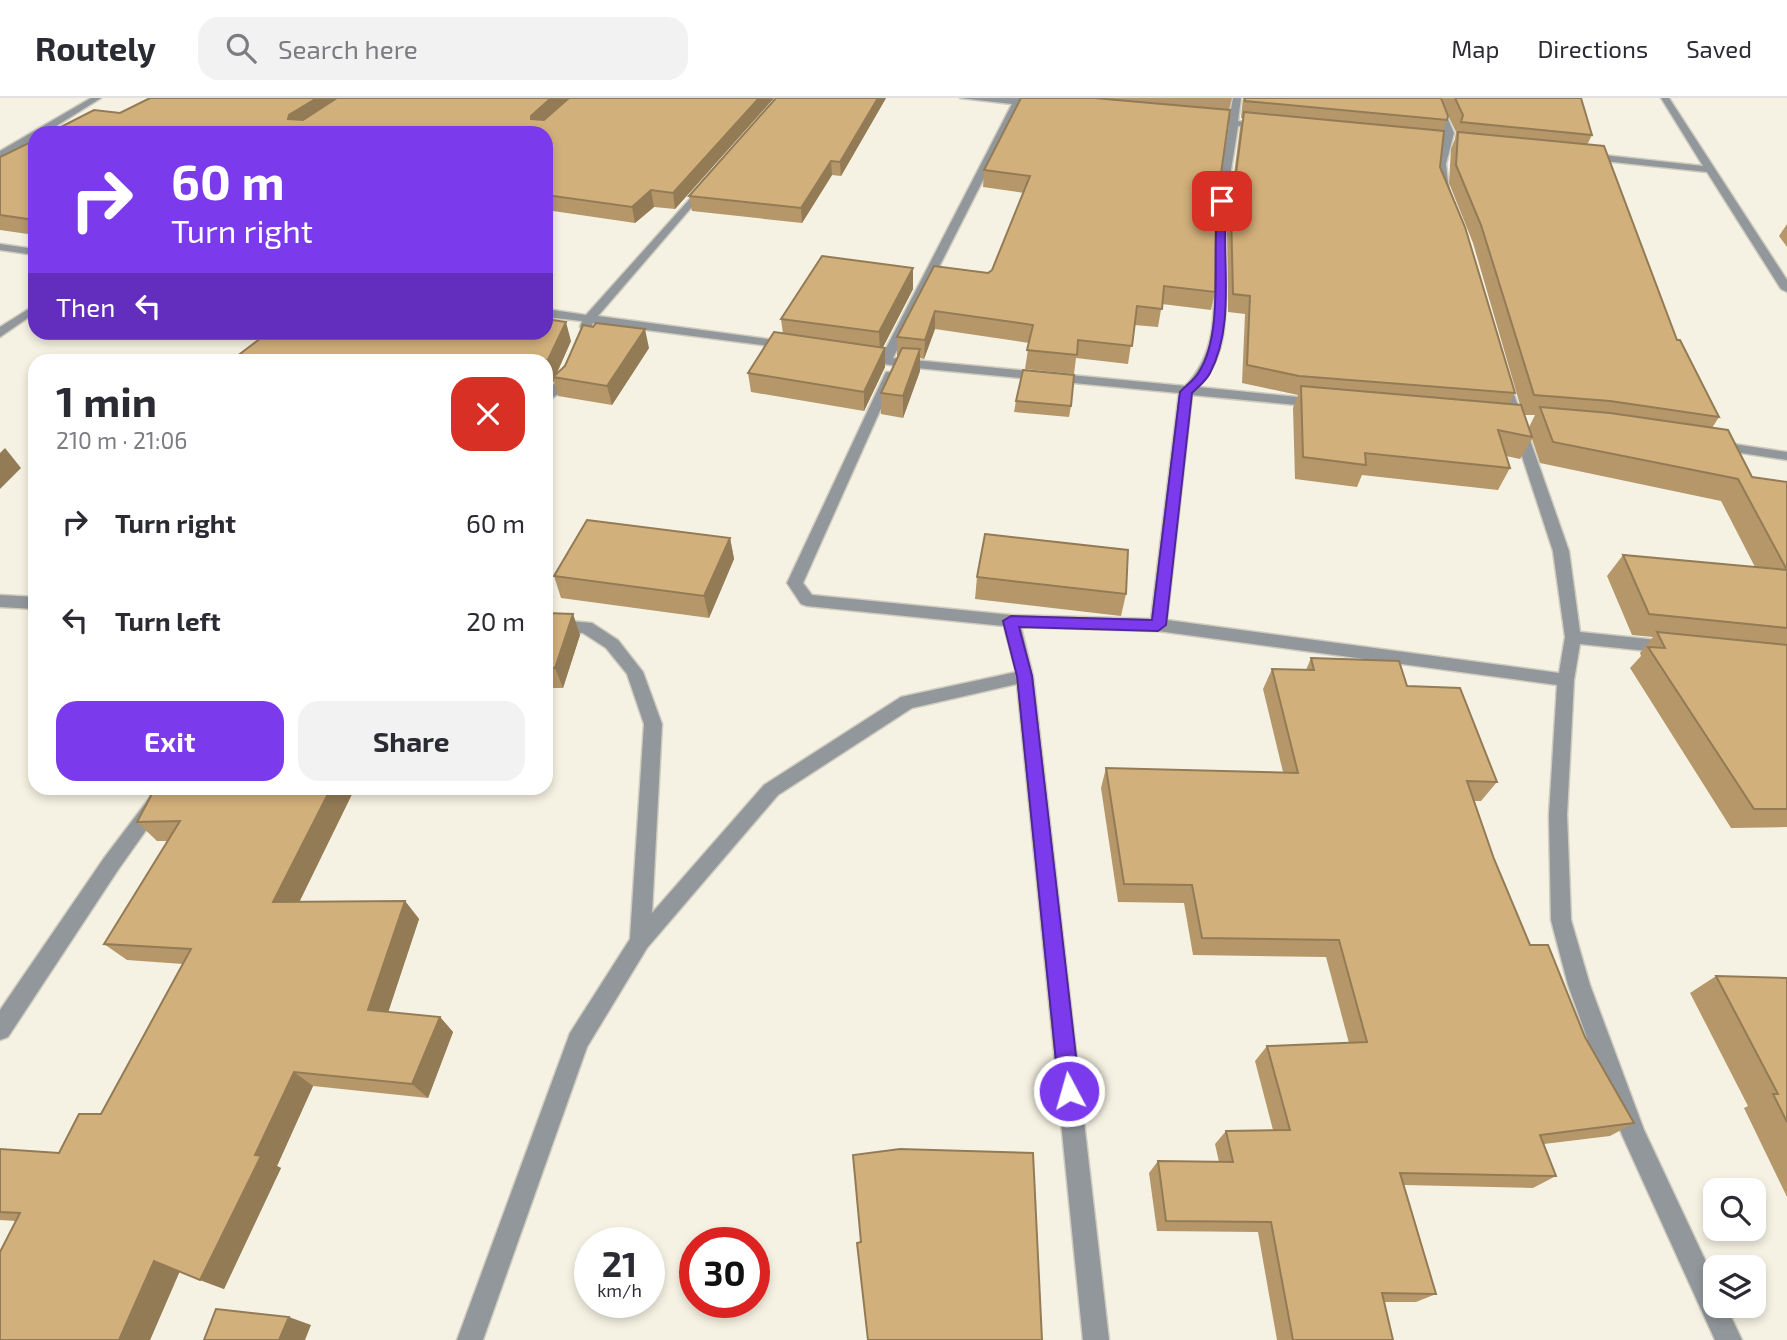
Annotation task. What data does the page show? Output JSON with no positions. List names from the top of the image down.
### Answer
{
  "page": {
    "header": "Routely",
    "search": "Search here",
    "nav": ["Map", "Directions", "Saved"],
    "turn": ["60 m", "Turn right"],
    "then": "Then",
    "heading": ["1 min", "210 m · 21:06"],
    "list": [
      {
        "name": "Turn right",
        "value": "60 m"
      },
      {
        "name": "Turn left",
        "value": "20 m"
      }
    ],
    "buttons": ["Exit", "Share"],
    "speed": "21 km/h",
    "limit": "30"
  }
}
